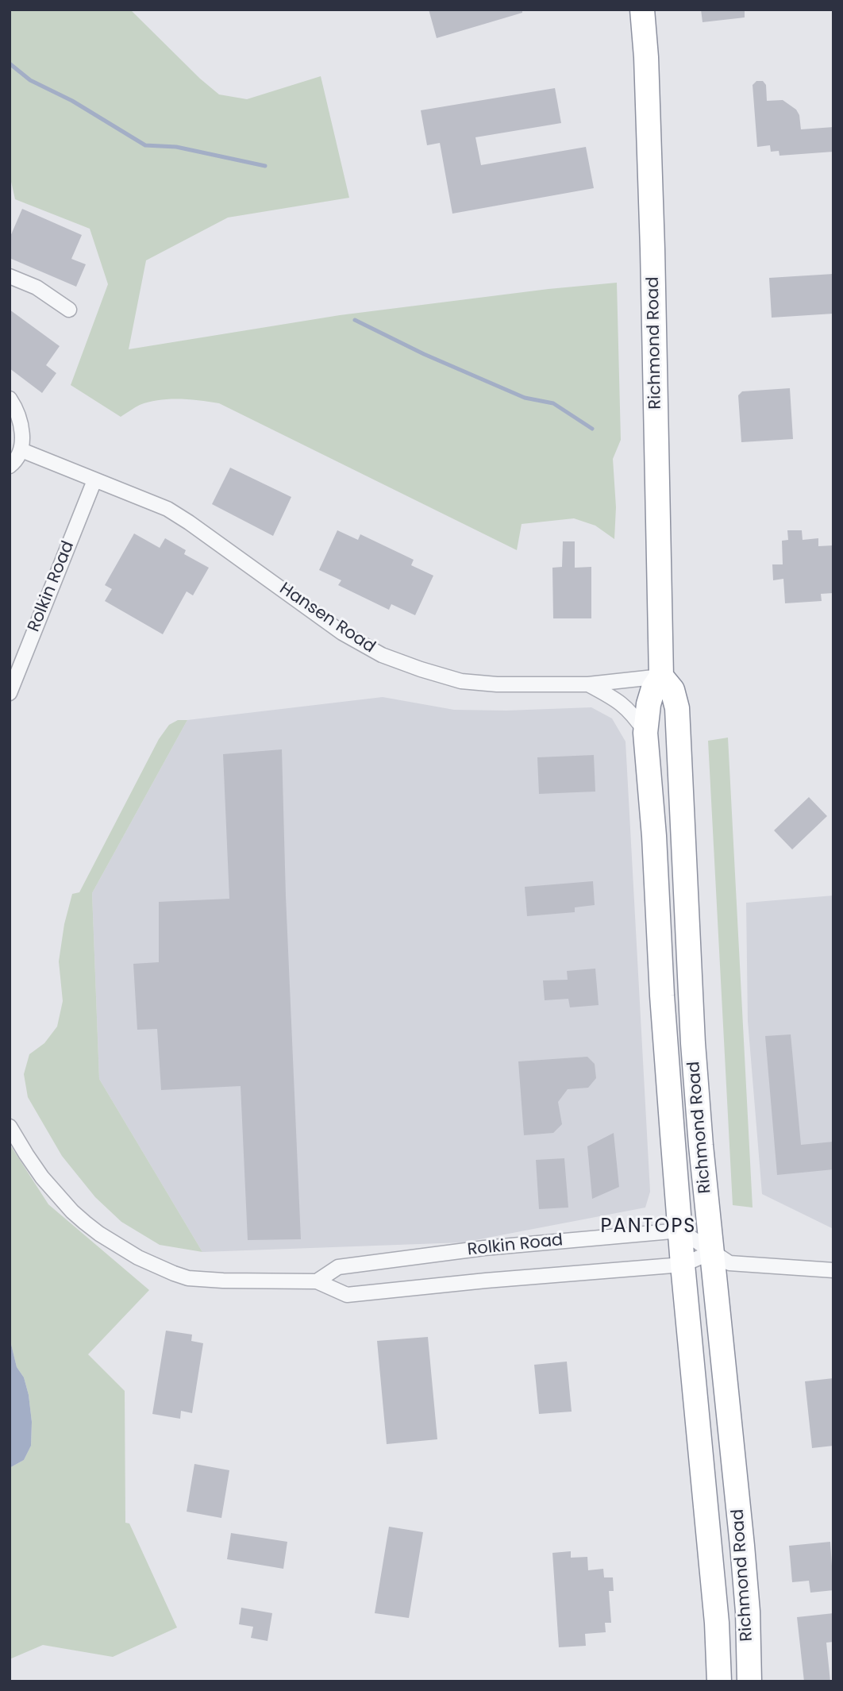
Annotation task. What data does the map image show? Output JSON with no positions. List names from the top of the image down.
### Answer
{
  "streets": {
    "highway": ["Richmond Road"],
    "street": ["Rolkin Road", "Hansen Road"]
  },
  "crossings": [
    ["Richmond Road", "Rolkin Road"],
    ["Richmond Road", "Hansen Road"],
    ["Rolkin Road", "Hansen Road"]
  ],
  "districts": ["PANTOPS"]
}
